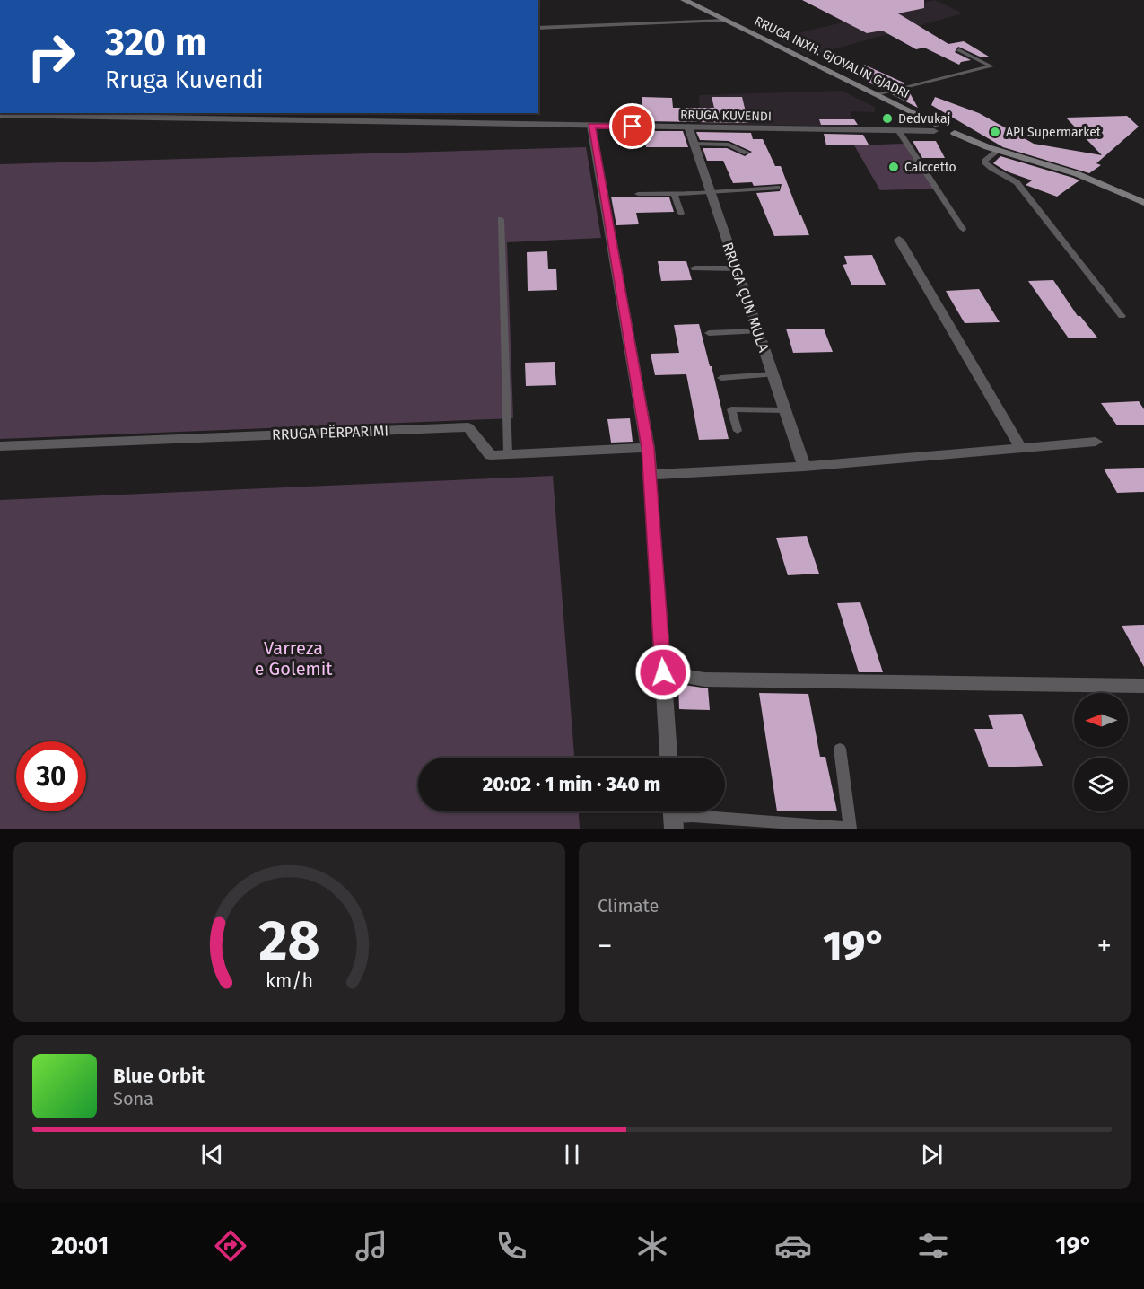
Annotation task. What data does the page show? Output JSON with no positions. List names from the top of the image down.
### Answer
{
  "streets": {
    "main road": ["RRUGA INXH. GJOVALIN GJADRI"],
    "street": ["RRUGA KUVENDI", "RRUGA ÇUN MULA", "RRUGA PËRPARIMI"]
  },
  "crossings": [
    ["RRUGA INXH. GJOVALIN GJADRI", "RRUGA KUVENDI"],
    ["RRUGA KUVENDI", "RRUGA ÇUN MULA"]
  ],
  "parks": ["Varreza e Golemit"],
  "places": ["Dedvukaj", "API Supermarket", "Calccetto"],
  "north": "left",
  "page": {
    "turn": ["320 m", "Rruga Kuvendi"],
    "limit": "30",
    "trip": "20:02 · 1 min · 340 m",
    "tile": "Climate",
    "heat": ["−", "19°", "+"],
    "song": ["Blue Orbit", "Sona"],
    "tabs": ["20:01", "19°"],
    "gauge": ["28", "km/h"]
  }
}
